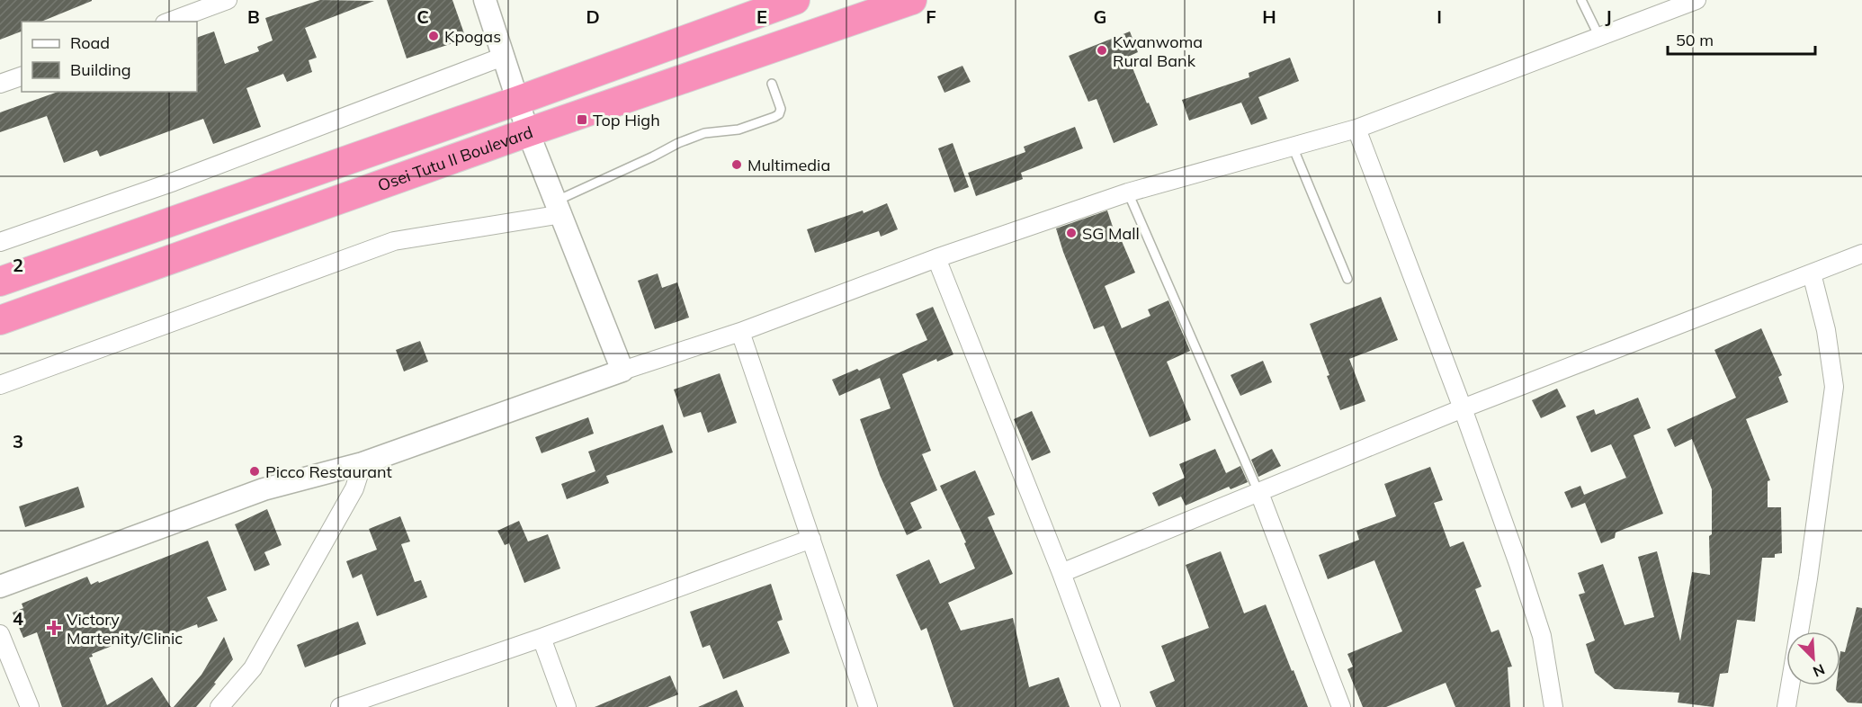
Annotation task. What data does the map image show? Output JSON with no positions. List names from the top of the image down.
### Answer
{
  "streets": {
    "highway": ["Osei Tutu II Boulevard"]
  },
  "places": {
    "other": [
      "Kpogas",
      "Kwanwoma Rural Bank",
      "Multimedia",
      "SG Mall",
      "Picco Restaurant"
    ],
    "transit": ["Top High"],
    "health": ["Victory Martenity/Clinic"]
  },
  "legend": ["Road", "Building"],
  "scale_bar": "50 m",
  "north": "bottom right",
  "grid": {
    "columns": [
      "B",
      "C",
      "D",
      "E",
      "F",
      "G",
      "H",
      "I",
      "J"
    ],
    "rows": ["2", "3", "4"]
  }
}
